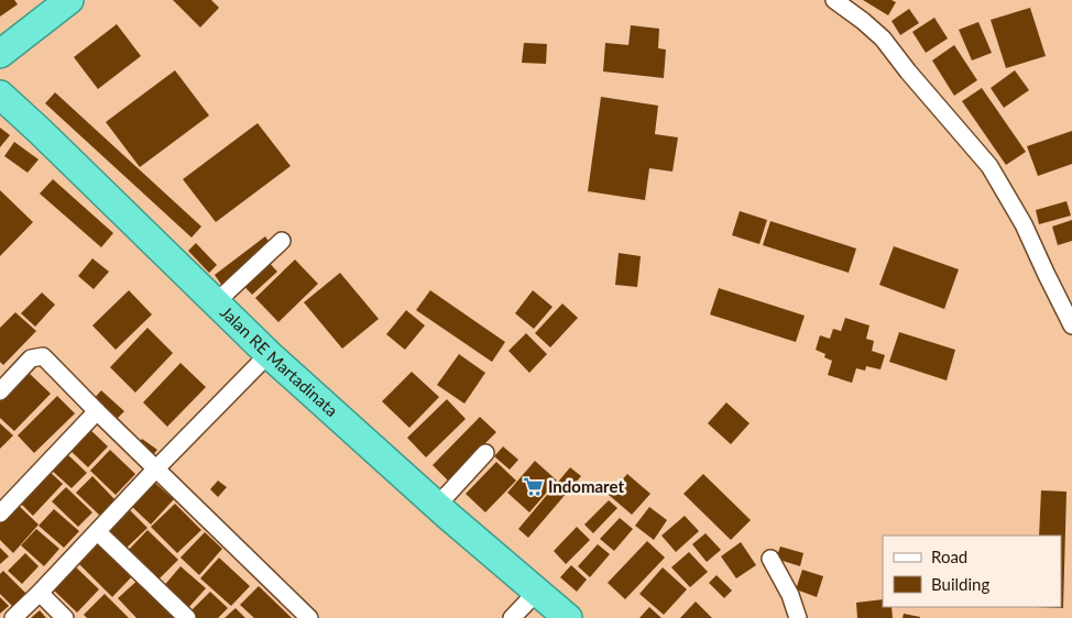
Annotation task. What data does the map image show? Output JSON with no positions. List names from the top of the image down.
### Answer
{
  "streets": {
    "highway": ["Jalan RE Martadinata"]
  },
  "places": {
    "supermarket": ["Indomaret"]
  },
  "legend": ["Road", "Building"]
}
